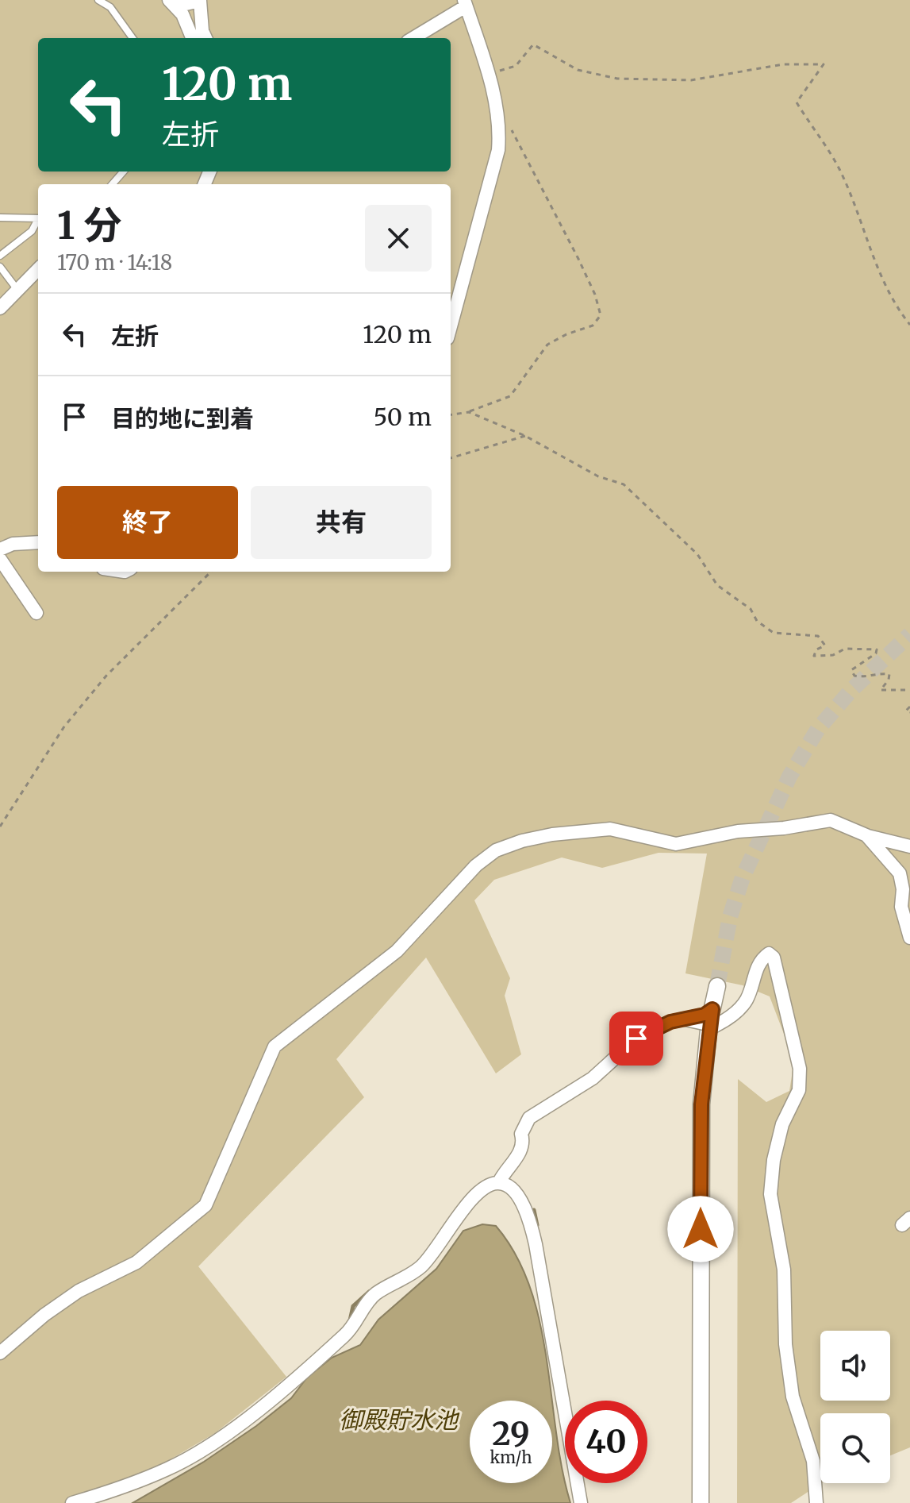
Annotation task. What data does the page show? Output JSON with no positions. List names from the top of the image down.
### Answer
{
  "water": ["御殿貯水池"],
  "page": {
    "turn": ["120 m", "左折"],
    "heading": ["1 分", "170 m · 14:18"],
    "list": [
      {
        "name": "左折",
        "value": "120 m"
      },
      {
        "name": "目的地に到着",
        "value": "50 m"
      }
    ],
    "buttons": ["終了", "共有"],
    "speed": "29 km/h",
    "limit": "40"
  }
}
